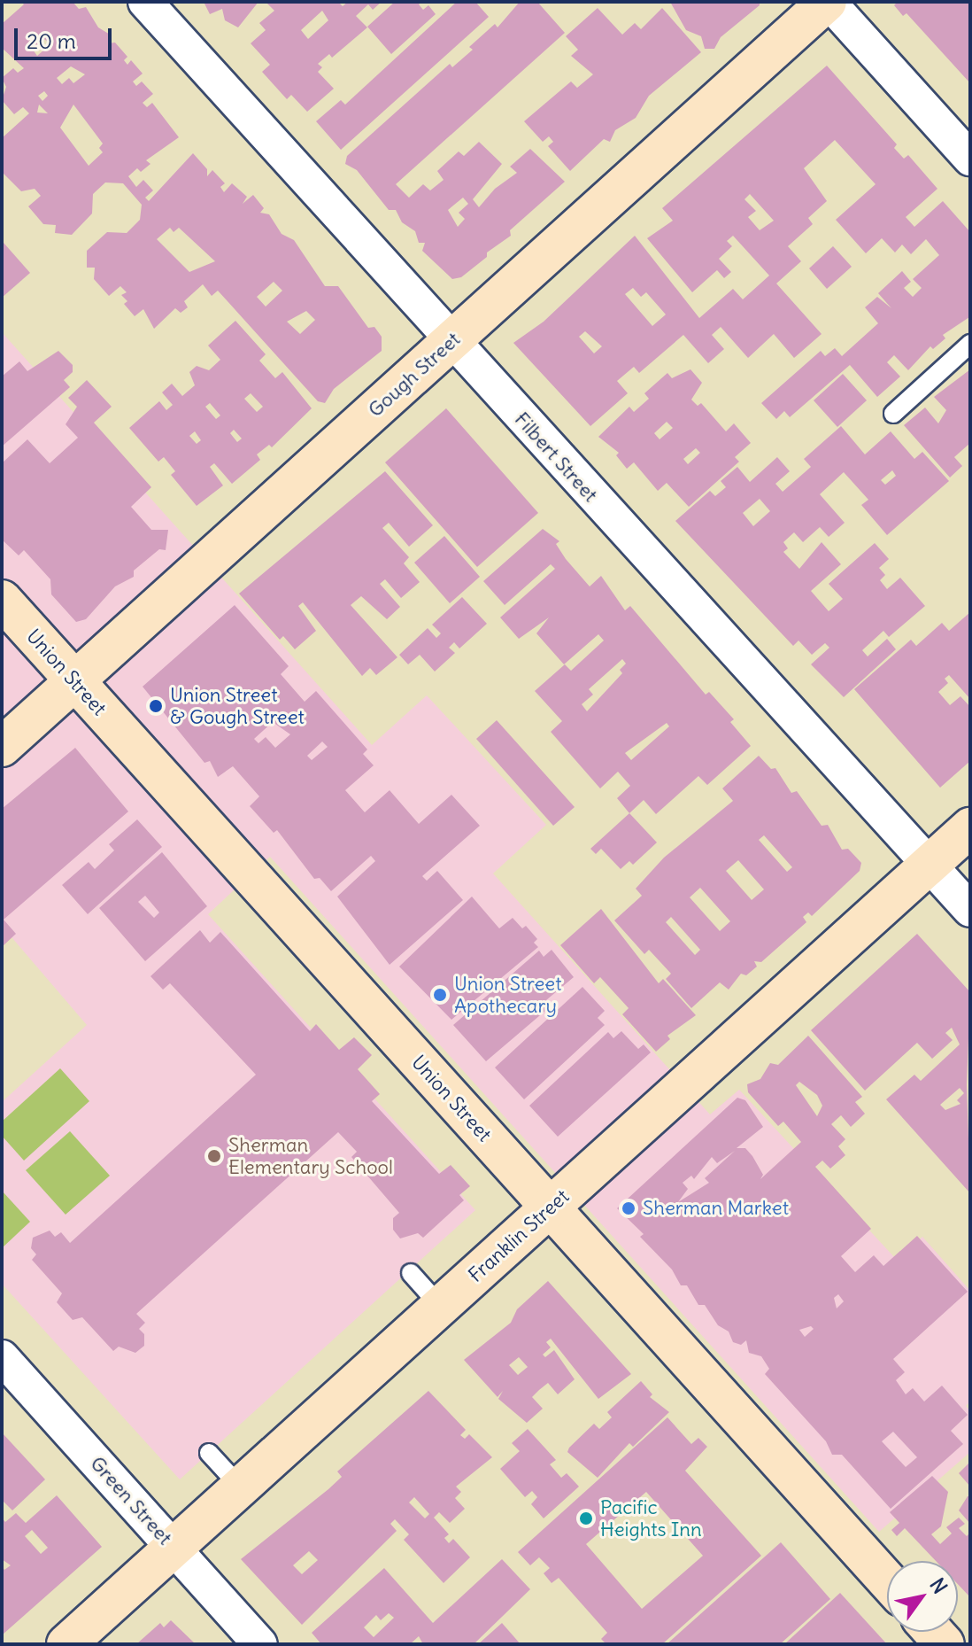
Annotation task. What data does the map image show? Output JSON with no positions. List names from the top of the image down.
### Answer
{
  "streets": {
    "street": [
      "Gough Street",
      "Filbert Street",
      "Union Street",
      "Franklin Street",
      "Green Street"
    ]
  },
  "crossings": [
    ["Gough Street", "Filbert Street"],
    ["Gough Street", "Union Street"],
    ["Filbert Street", "Franklin Street"],
    ["Union Street", "Franklin Street"],
    ["Franklin Street", "Green Street"]
  ],
  "places": [
    "Union Street & Gough Street",
    "Union Street Apothecary",
    "Sherman Elementary School",
    "Sherman Market",
    "Pacific Heights Inn"
  ],
  "scale_bar": "20 m",
  "north": "top right"
}
